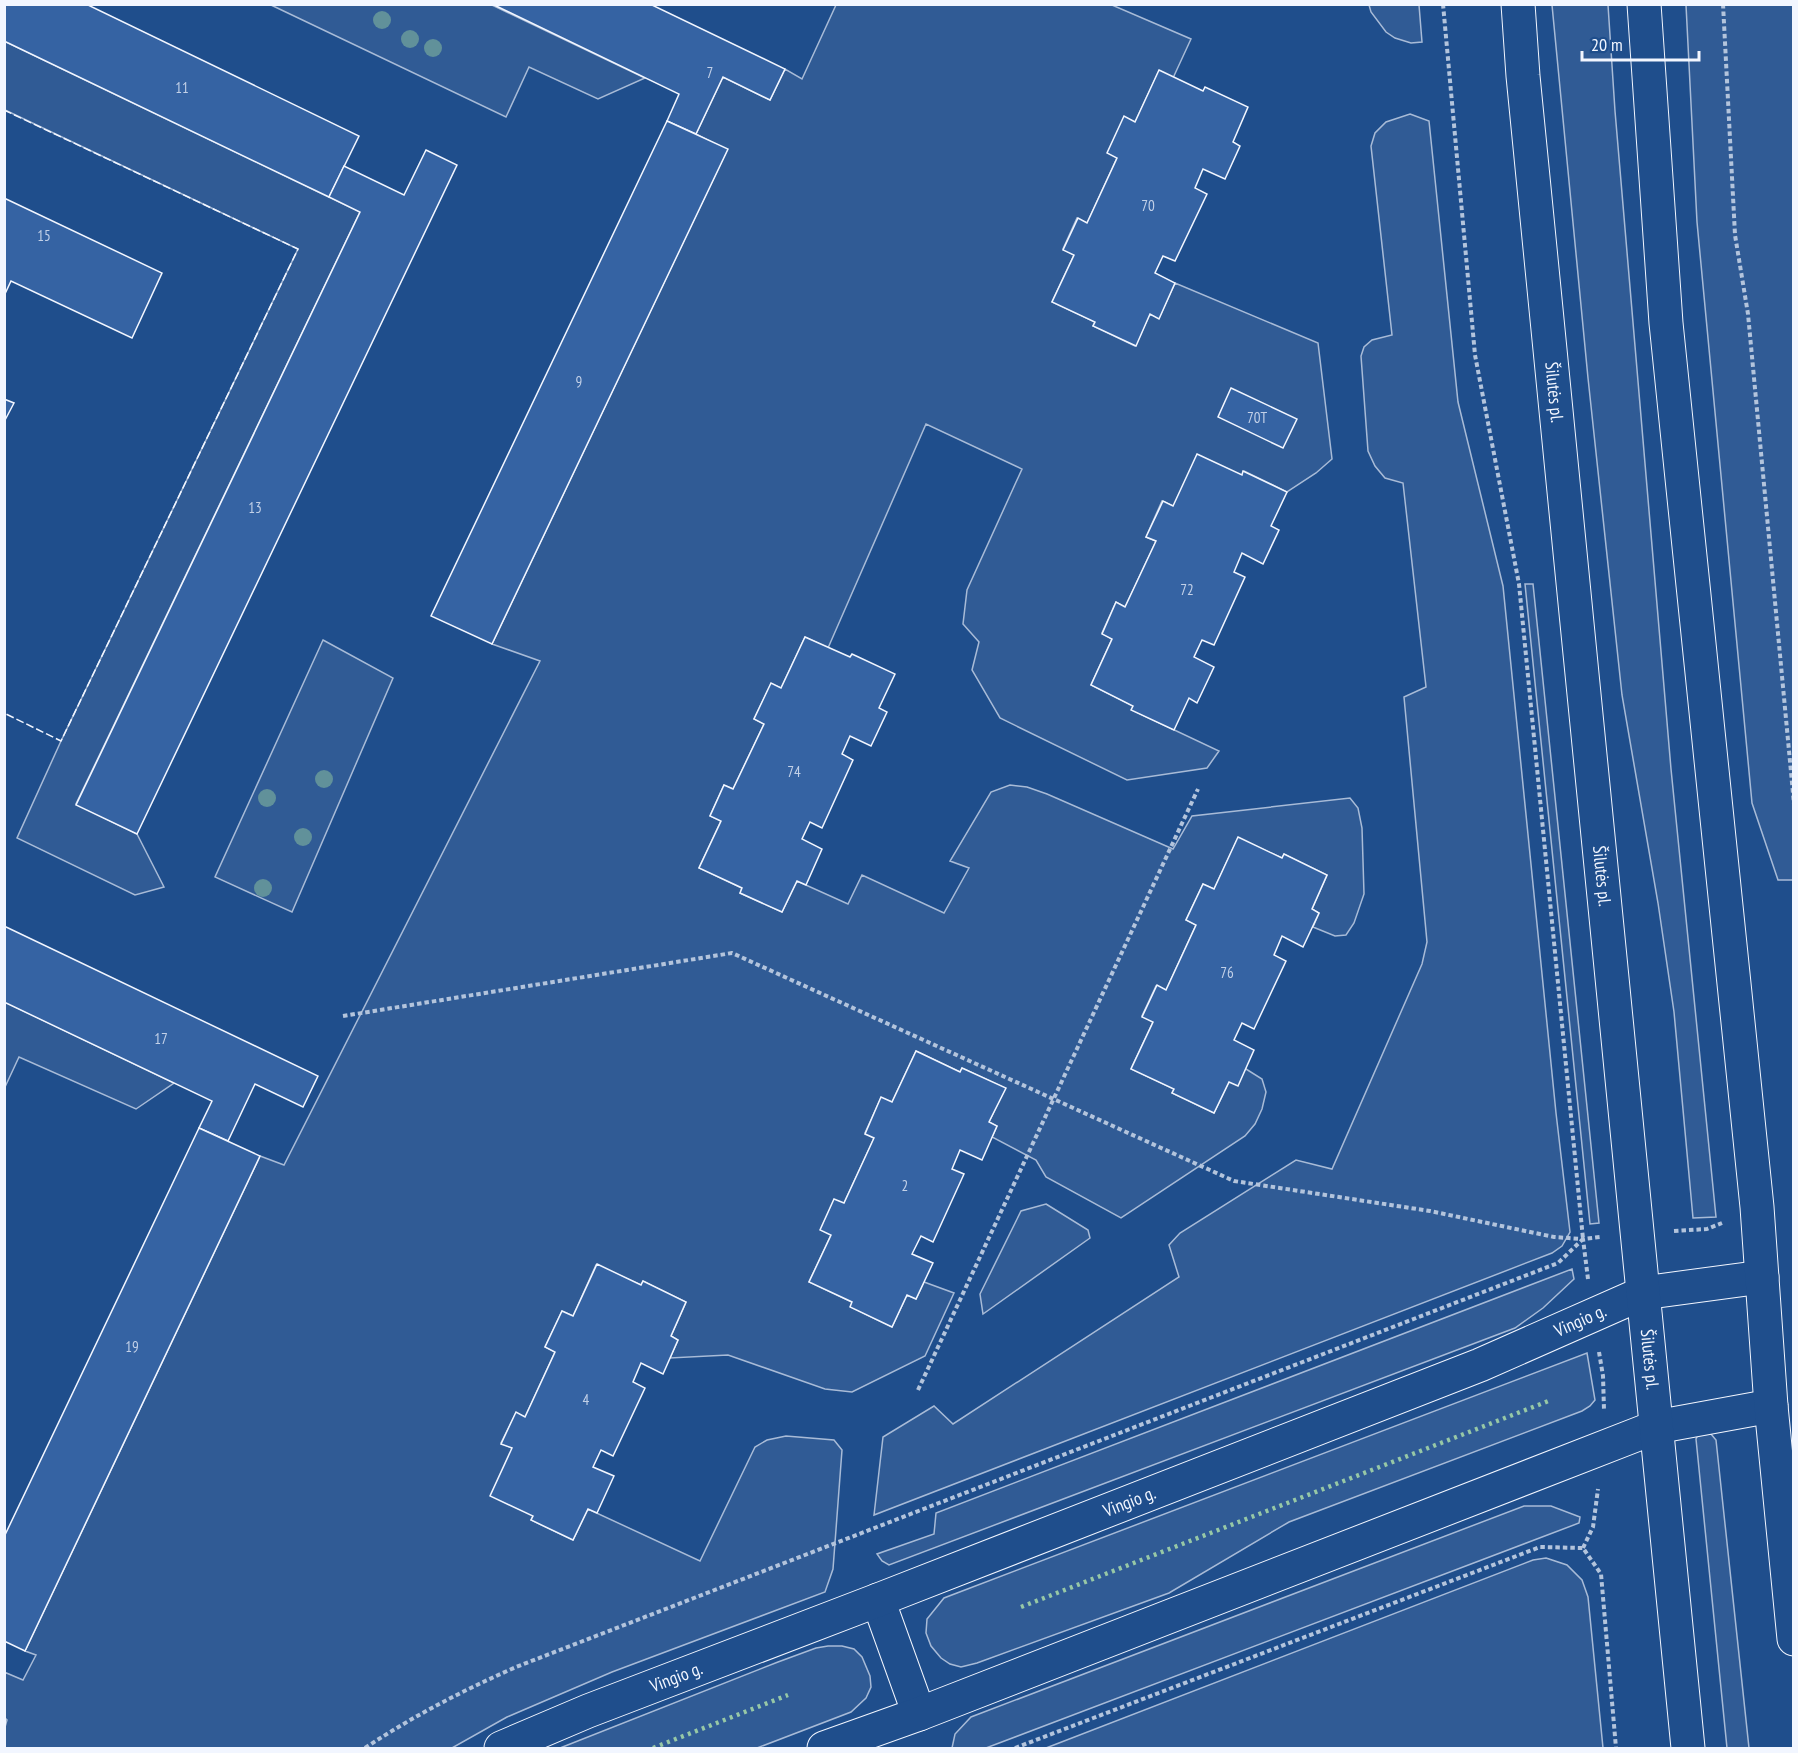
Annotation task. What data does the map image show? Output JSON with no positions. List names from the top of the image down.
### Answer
{
  "streets": {
    "main road": ["Šilutės pl.", "Vingio g."]
  },
  "crossings": [
    ["Šilutės pl.", "Vingio g."]
  ],
  "house_numbers": [
    "7",
    "11",
    "70",
    "15",
    "9",
    "70T",
    "13",
    "72",
    "74",
    "76",
    "17",
    "2",
    "19",
    "4"
  ],
  "scale_bar": "20 m"
}
